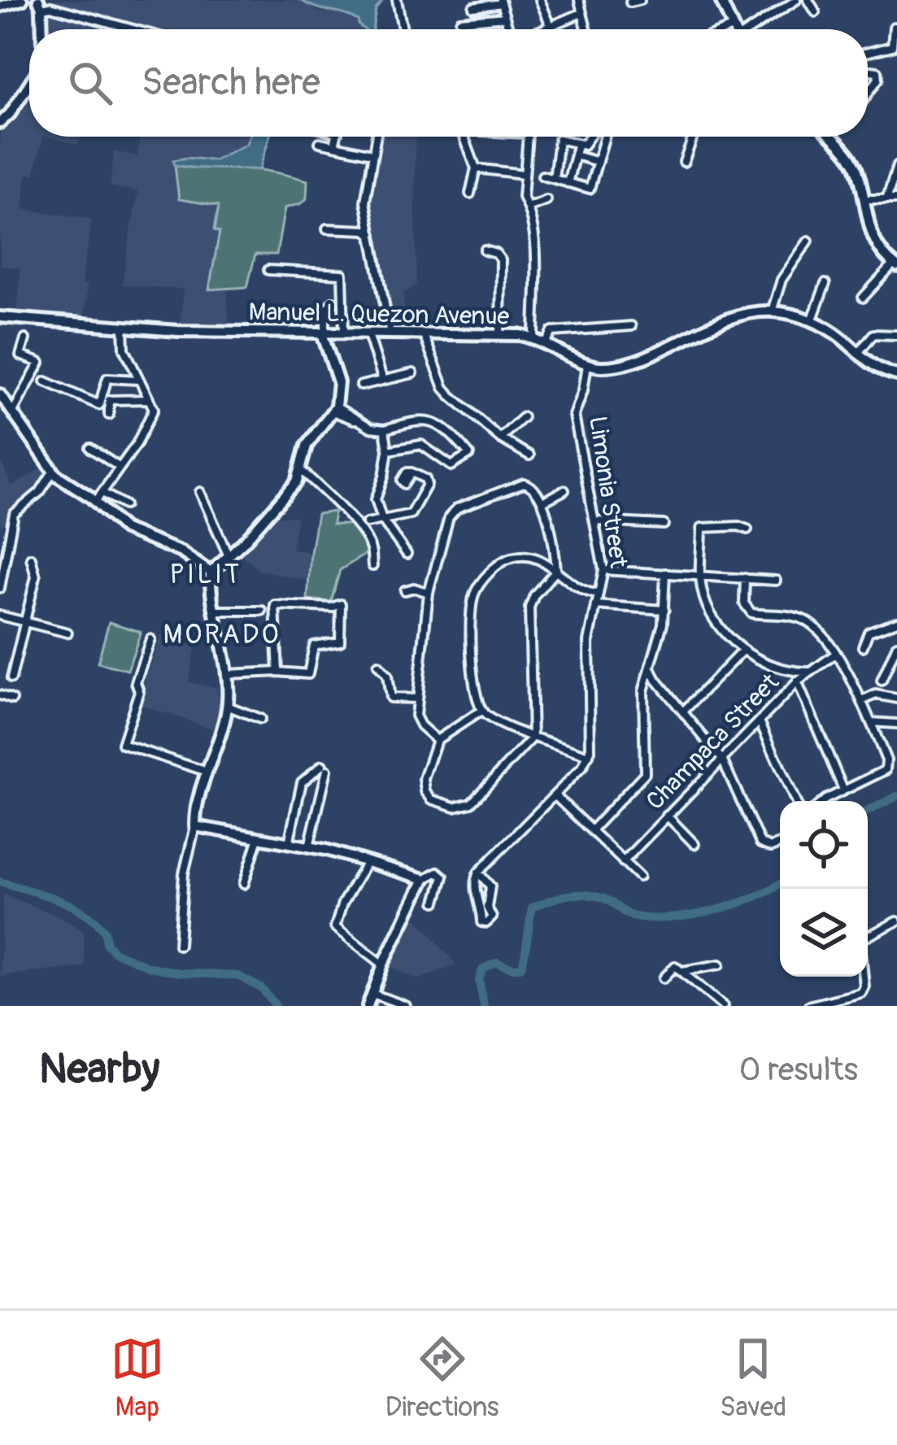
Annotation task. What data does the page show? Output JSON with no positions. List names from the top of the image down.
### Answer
{
  "streets": {
    "street": ["Manuel L. Quezon Avenue", "Limonia Street", "Champaca Street"]
  },
  "crossings": [
    ["Manuel L. Quezon Avenue", "Limonia Street"]
  ],
  "districts": ["PILIT", "MORADO"],
  "page": {
    "search": "Search here",
    "heading": ["Nearby", "0 results"],
    "nav": ["Map", "Directions", "Saved"]
  }
}
